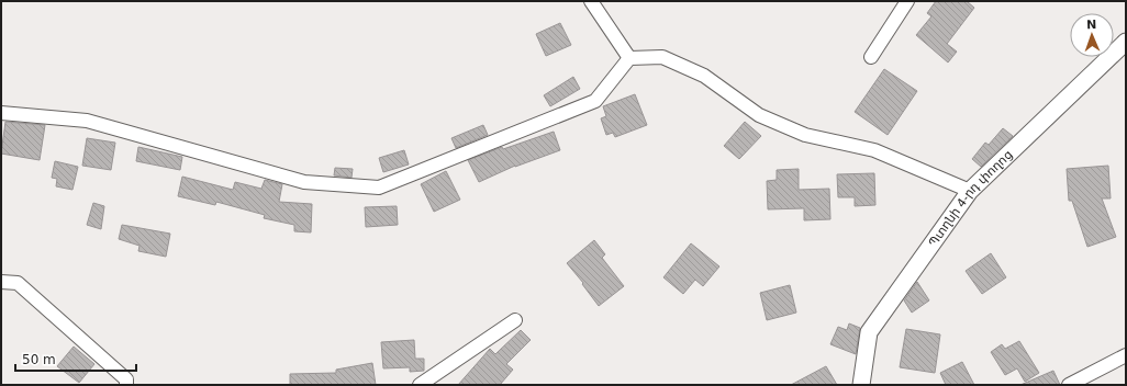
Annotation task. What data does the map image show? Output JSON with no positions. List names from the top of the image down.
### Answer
{
  "streets": {
    "street": ["Պտղնի 4-րդ փողոց"]
  },
  "scale_bar": "50 m",
  "north": "top"
}
